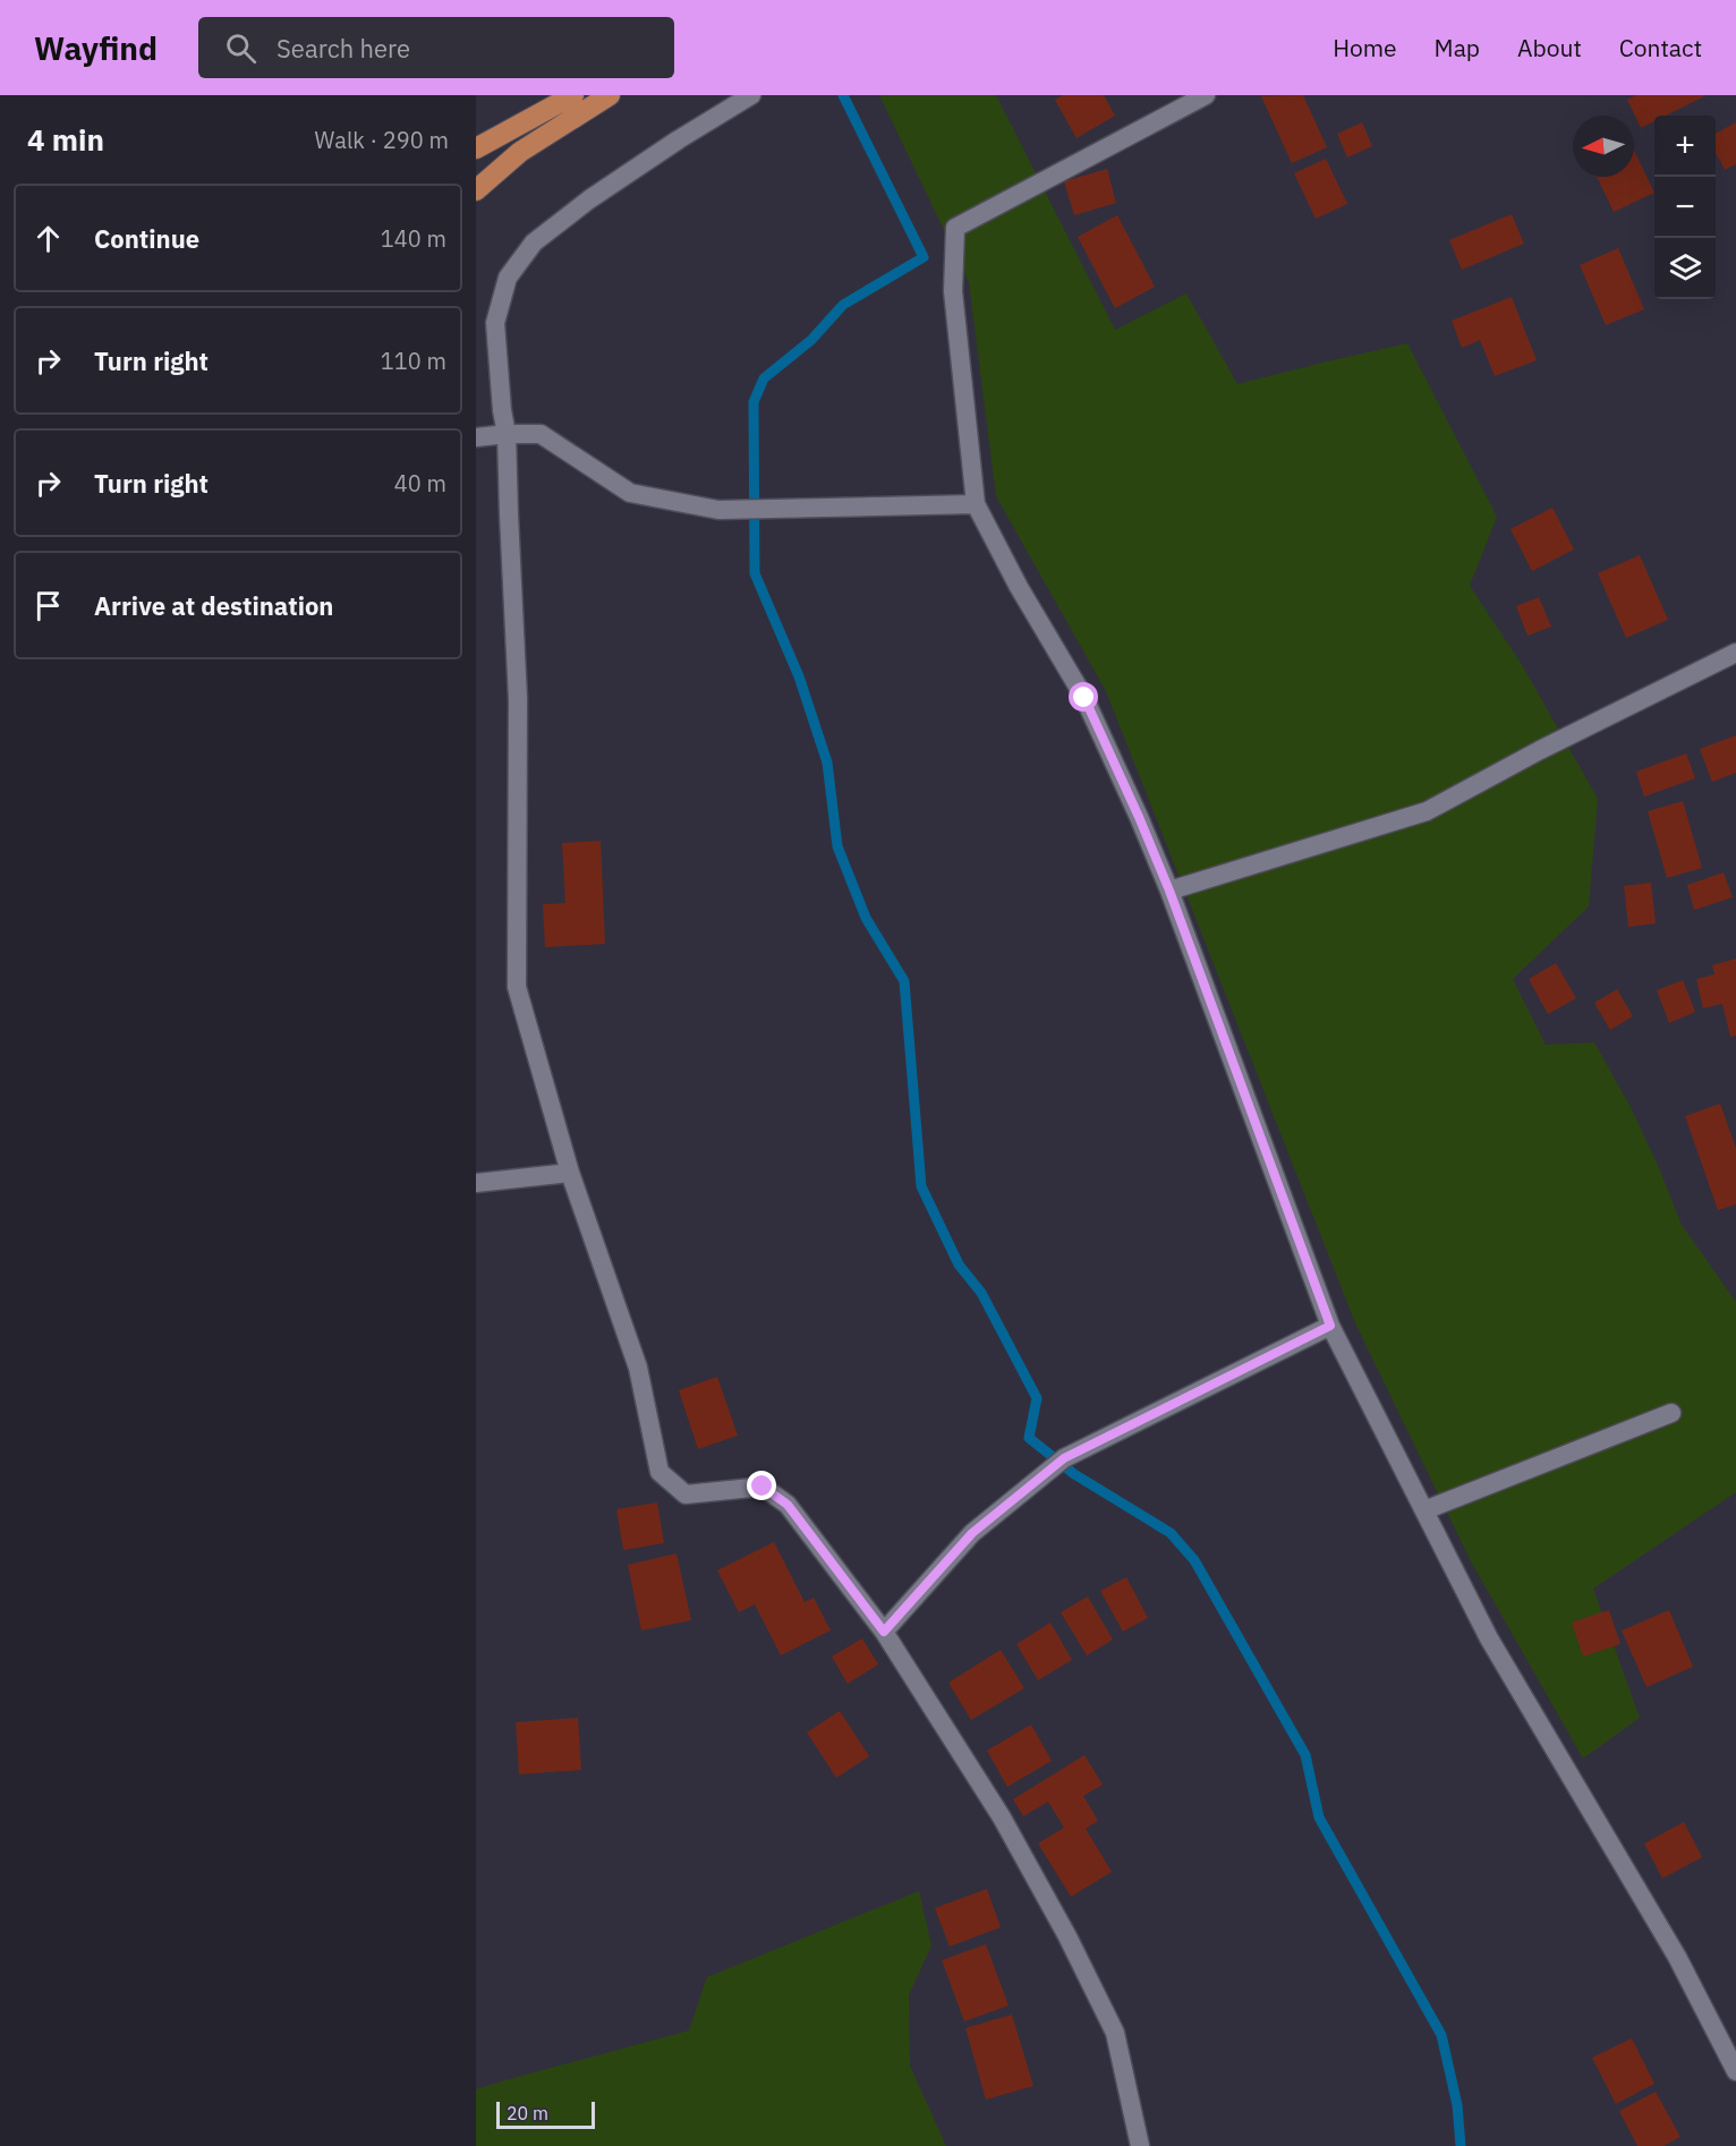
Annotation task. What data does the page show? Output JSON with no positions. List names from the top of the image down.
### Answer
{
  "scale_bar": "20 m",
  "north": "left",
  "page": {
    "header": "Wayfind",
    "search": "Search here",
    "nav": [
      "Home",
      "Map",
      "About",
      "Contact"
    ],
    "heading": ["4 min", "Walk · 290 m"],
    "map_buttons": ["+", "−"],
    "list": [
      ["Continue", "140 m"],
      ["Turn right", "110 m"],
      ["Turn right", "40 m"],
      "Arrive at destination"
    ],
    "scale": "20 m"
  }
}
